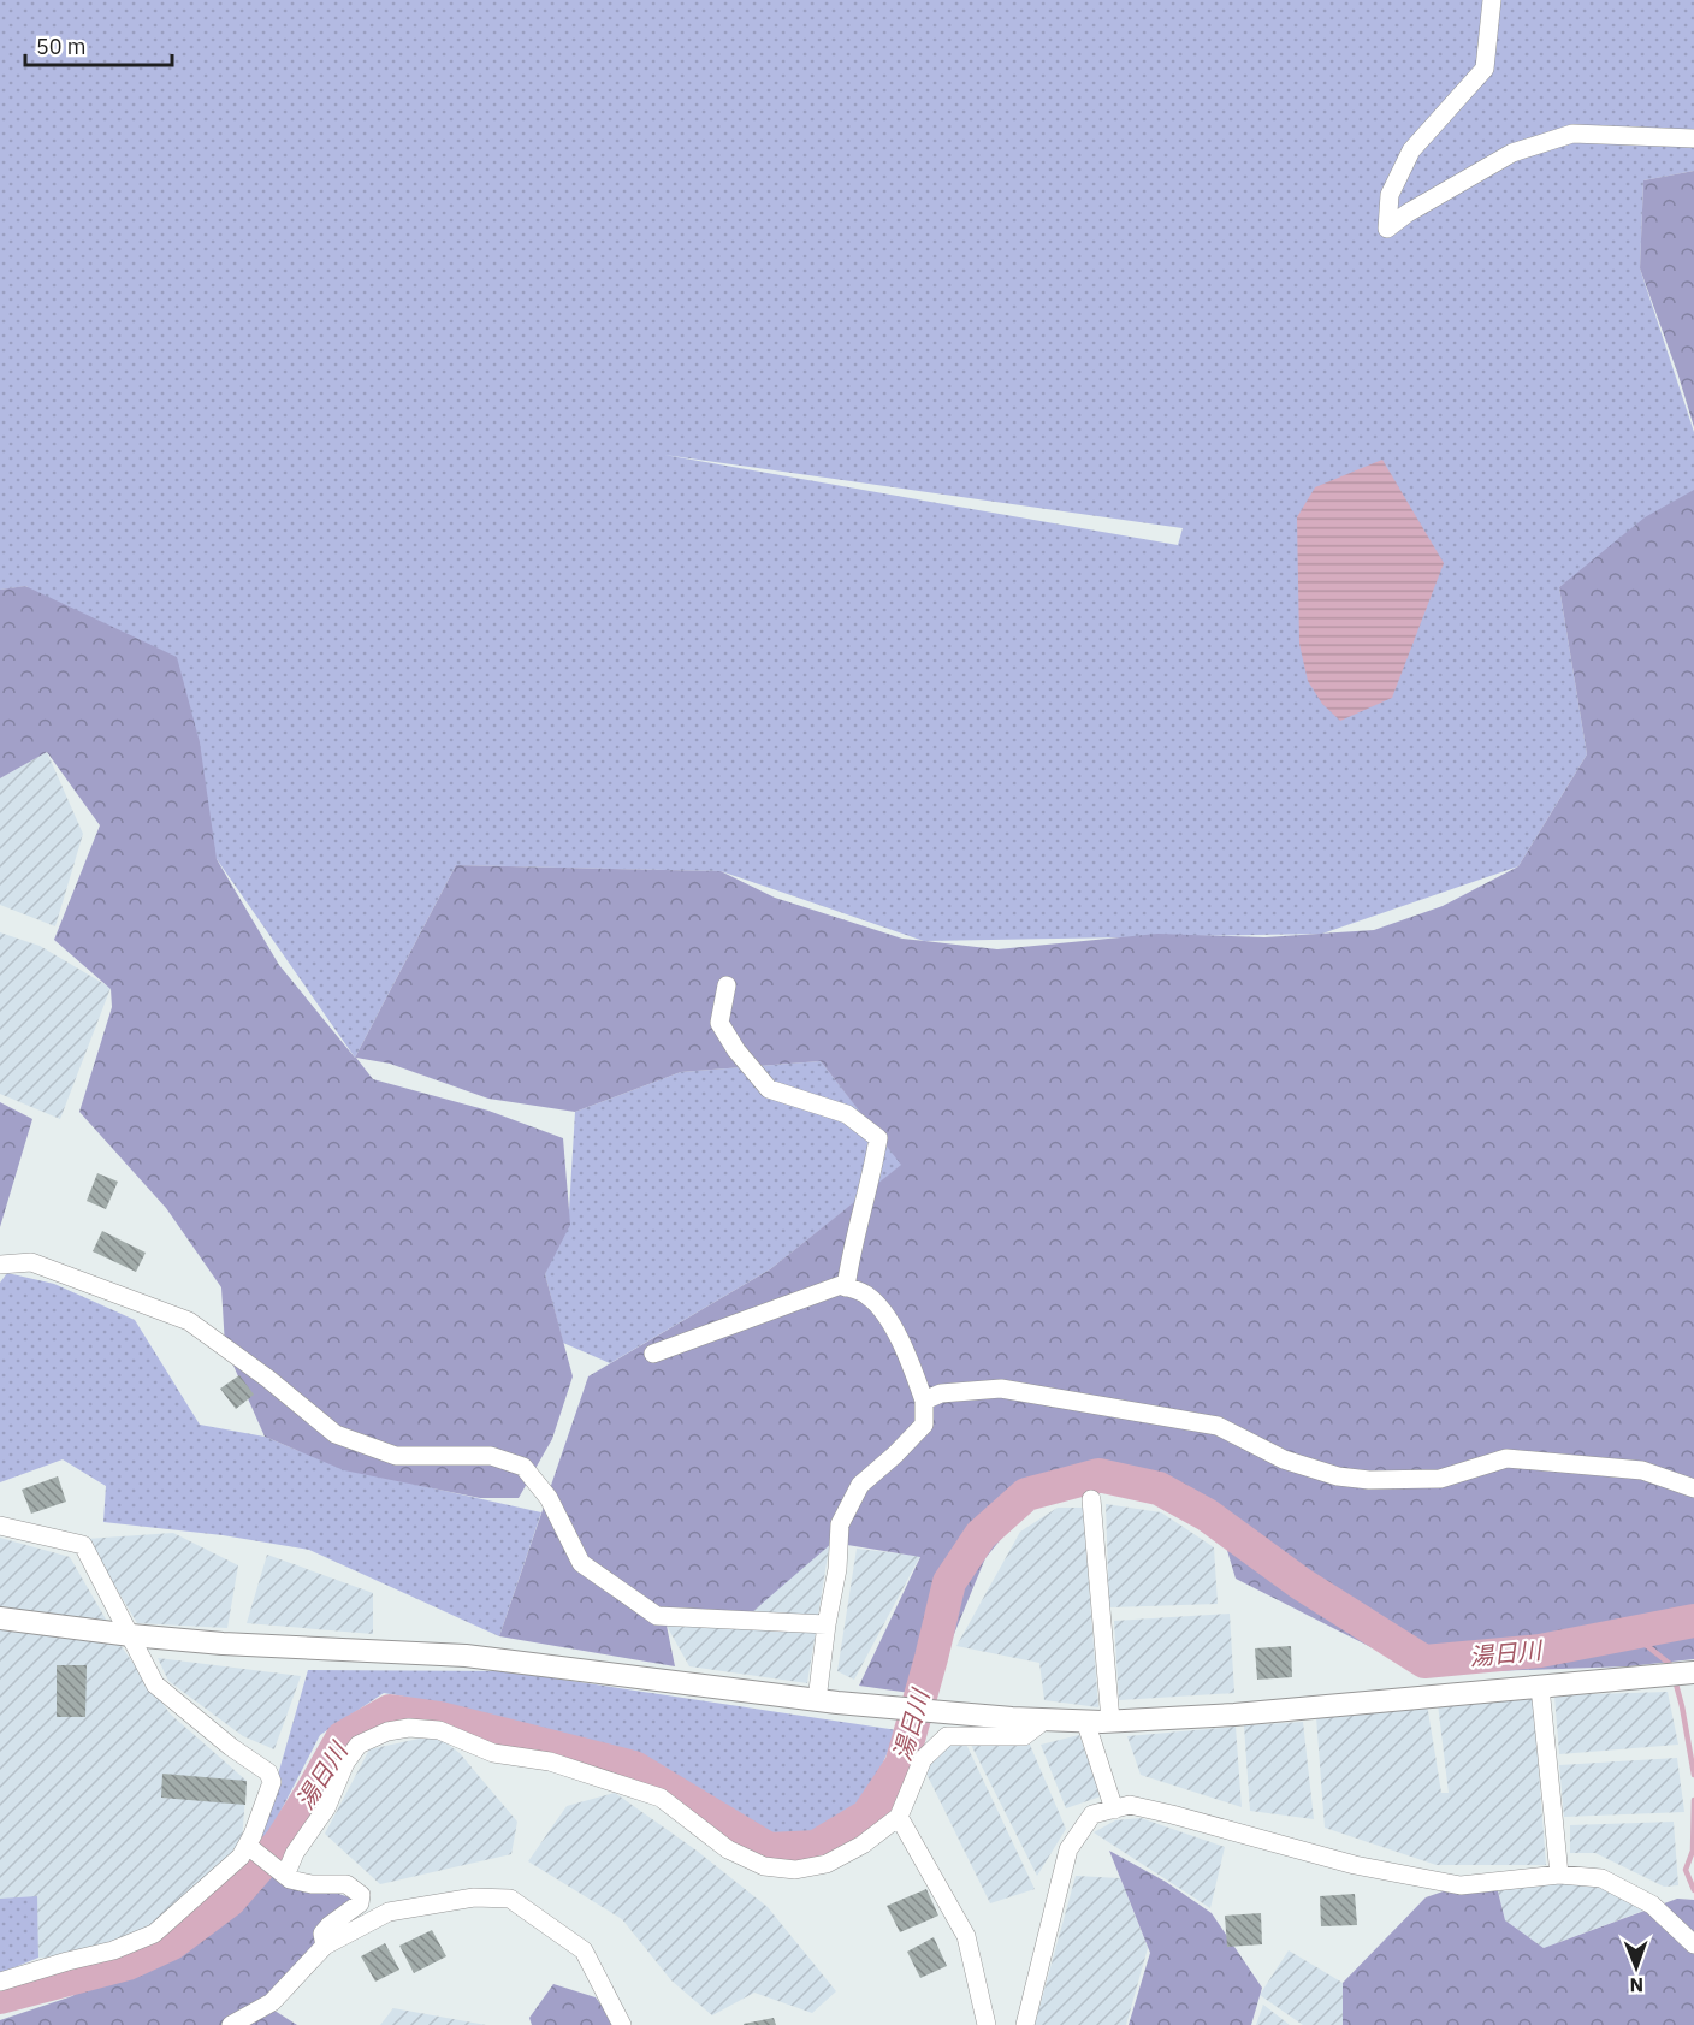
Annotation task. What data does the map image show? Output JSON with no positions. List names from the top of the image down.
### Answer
{
  "water": ["湯日川"],
  "scale_bar": "50 m",
  "north": "bottom"
}
